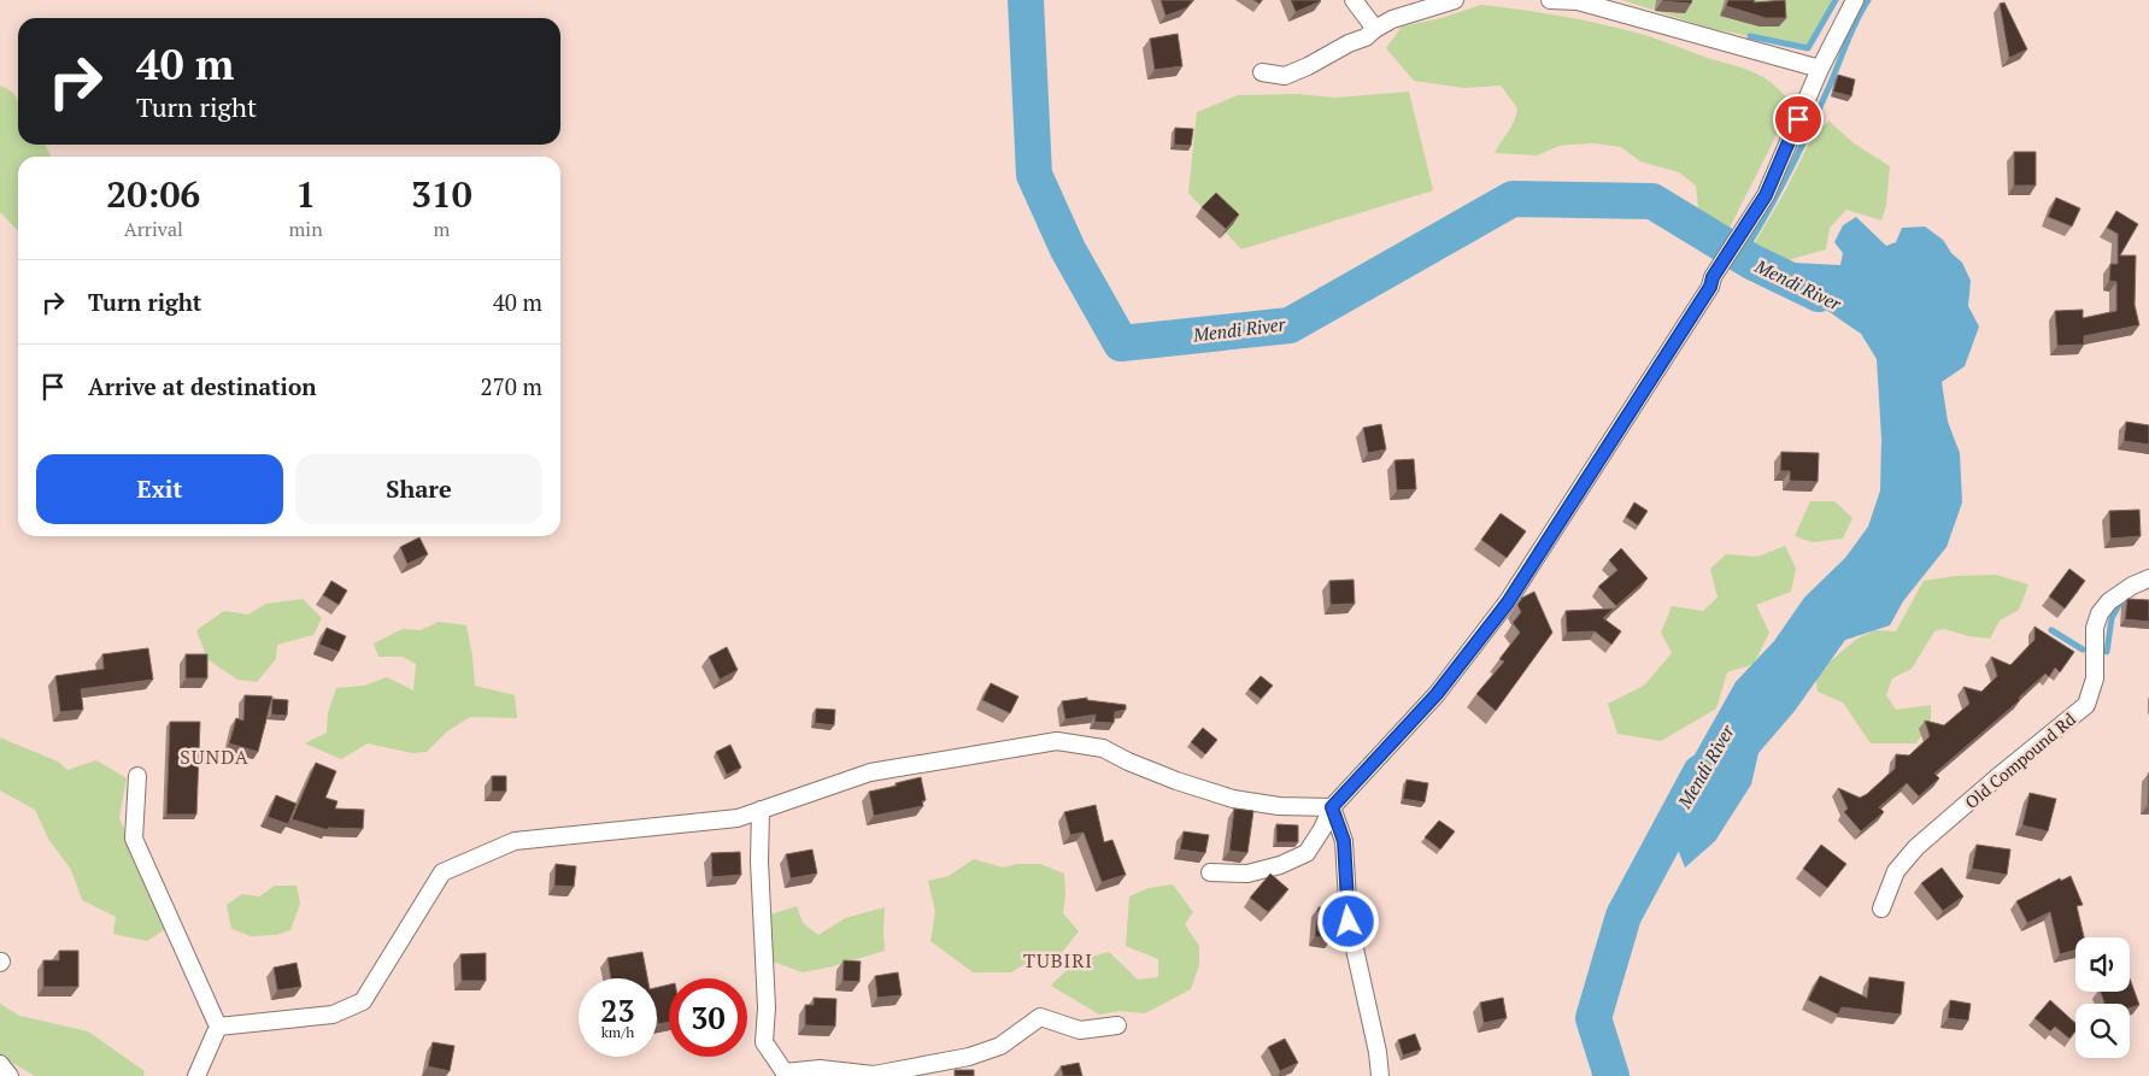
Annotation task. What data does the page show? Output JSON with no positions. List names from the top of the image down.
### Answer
{
  "streets": {
    "street": ["Old Compound Rd"]
  },
  "districts": ["SUNDA", "TUBIRI"],
  "water": ["Mendi River"],
  "page": {
    "turn": ["40 m", "Turn right"],
    "eta": [
      "20:06",
      "Arrival",
      "1",
      "min",
      "310",
      "m"
    ],
    "list": [
      {
        "name": "Turn right",
        "value": "40 m"
      },
      {
        "name": "Arrive at destination",
        "value": "270 m"
      }
    ],
    "buttons": ["Exit", "Share"],
    "speed": "23 km/h",
    "limit": "30"
  }
}
